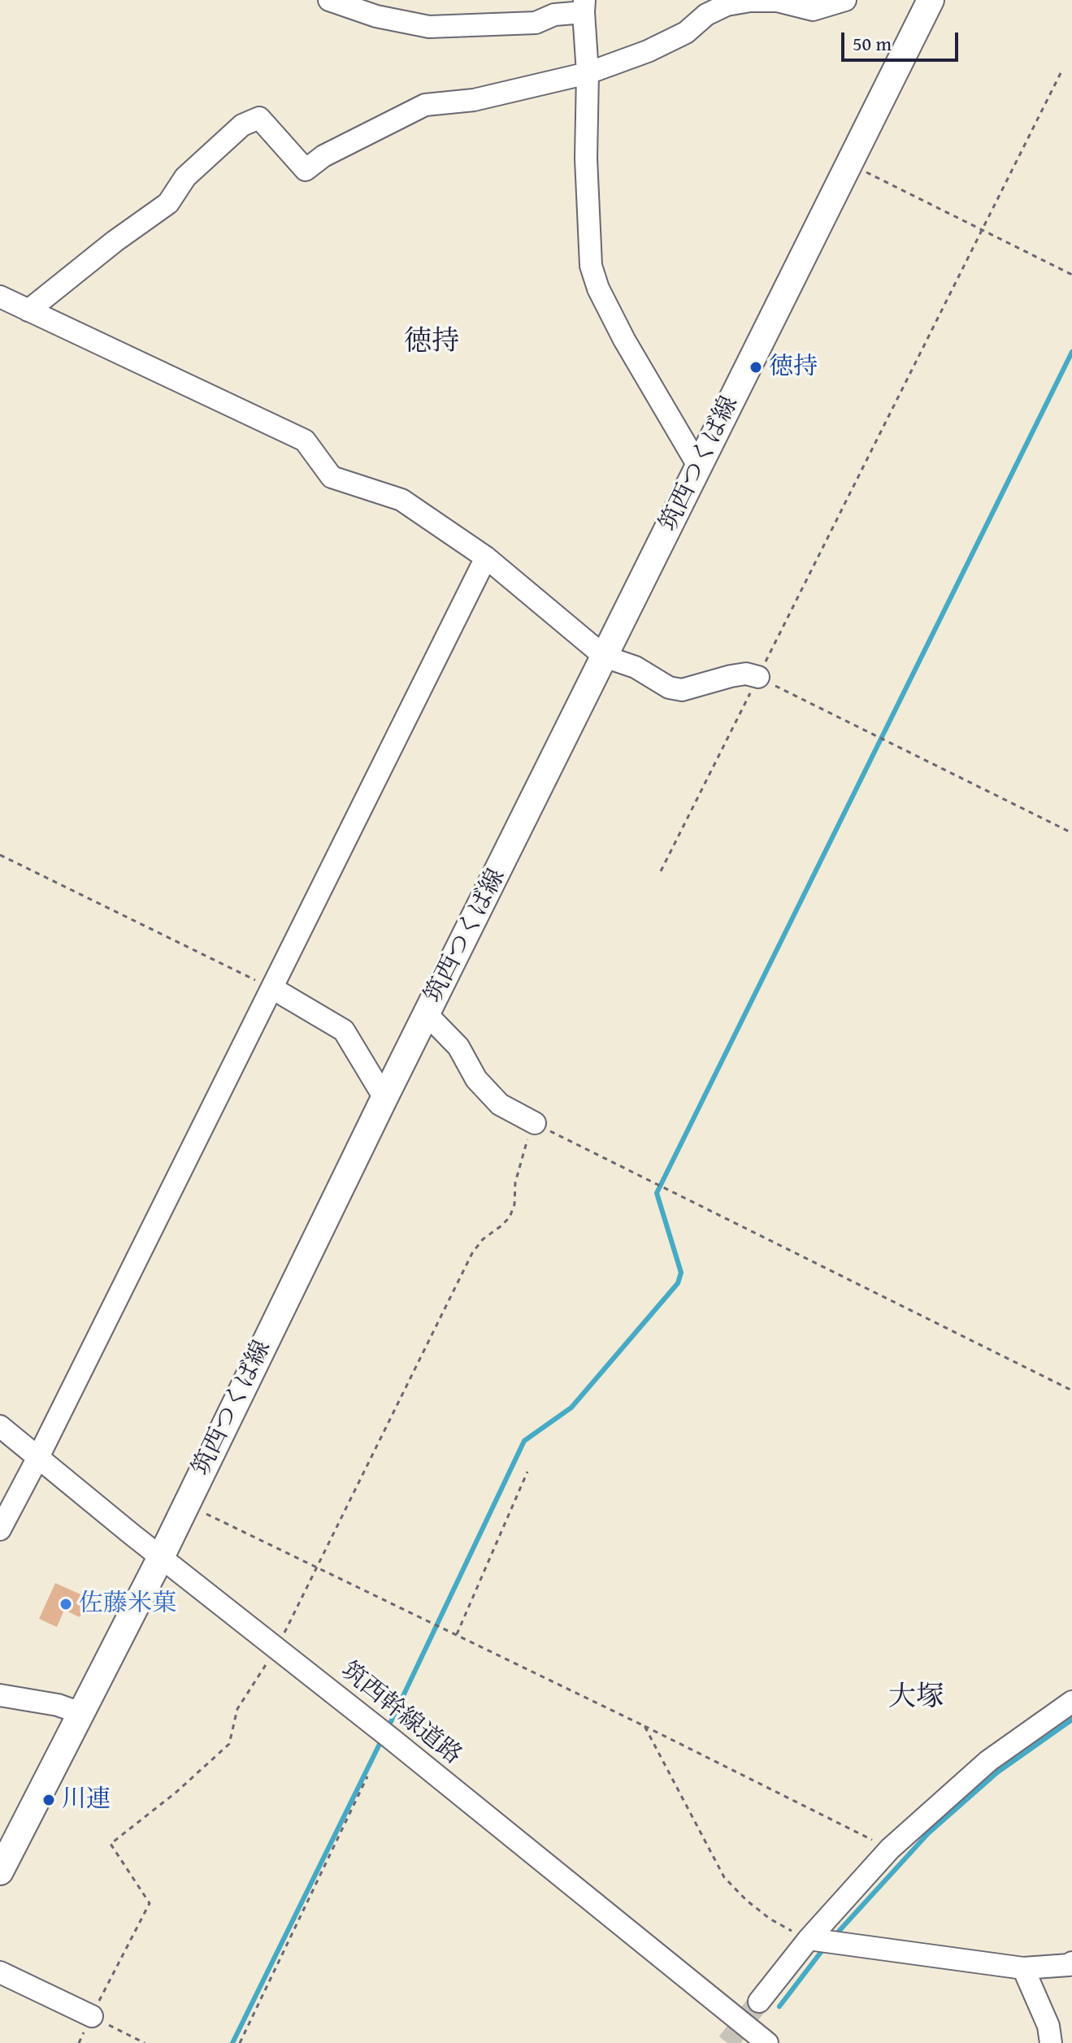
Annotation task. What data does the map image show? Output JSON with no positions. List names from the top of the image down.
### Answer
{
  "streets": {
    "main road": ["筑西つくば線"],
    "street": ["筑西幹線道路"]
  },
  "crossings": [
    ["筑西つくば線", "筑西幹線道路"]
  ],
  "districts": ["徳持", "大塚"],
  "places": ["徳持", "佐藤米菓", "川連"],
  "scale_bar": "50 m"
}
